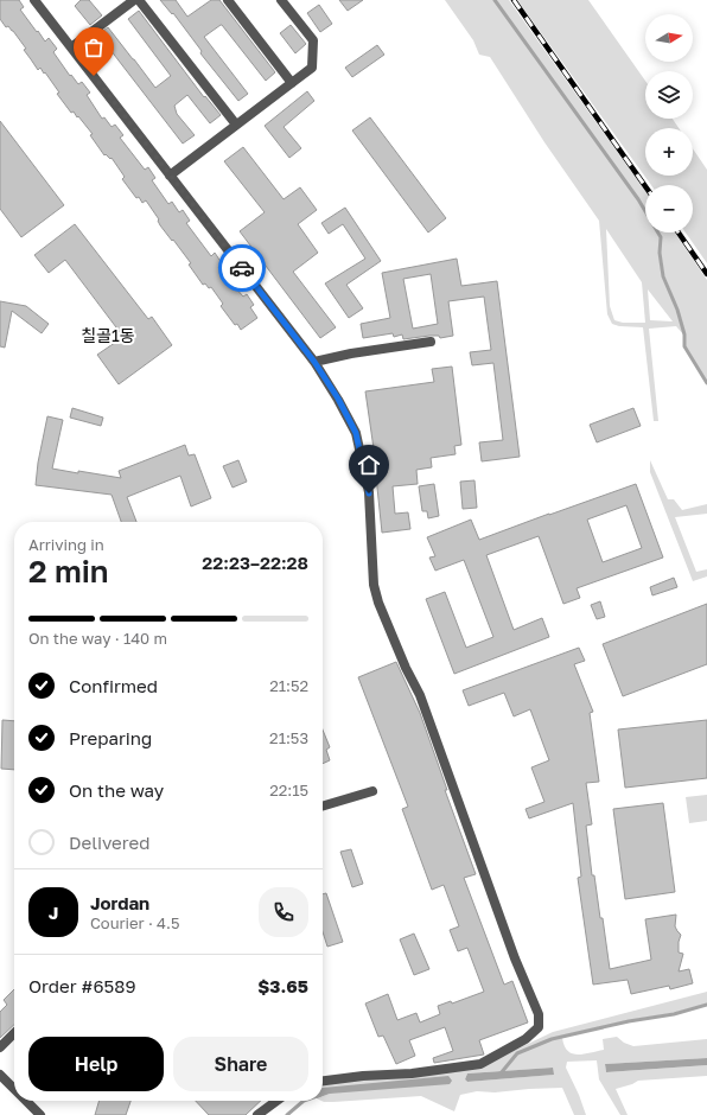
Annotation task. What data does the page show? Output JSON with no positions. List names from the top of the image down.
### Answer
{
  "districts": ["칠골1동"],
  "north": "right",
  "page": {
    "map_buttons": ["+", "−"],
    "heading": ["2 min", "Arriving in", "22:23–22:28"],
    "panel": [
      "Jordan",
      "Courier · 4.5",
      "Order #6589",
      "$3.65"
    ],
    "bar": "On the way · 140 m",
    "list": [
      ["Confirmed", "21:52"],
      ["Preparing", "21:53"],
      ["On the way", "22:15"],
      "Delivered"
    ],
    "round": "J",
    "buttons": ["Help", "Share"]
  }
}
